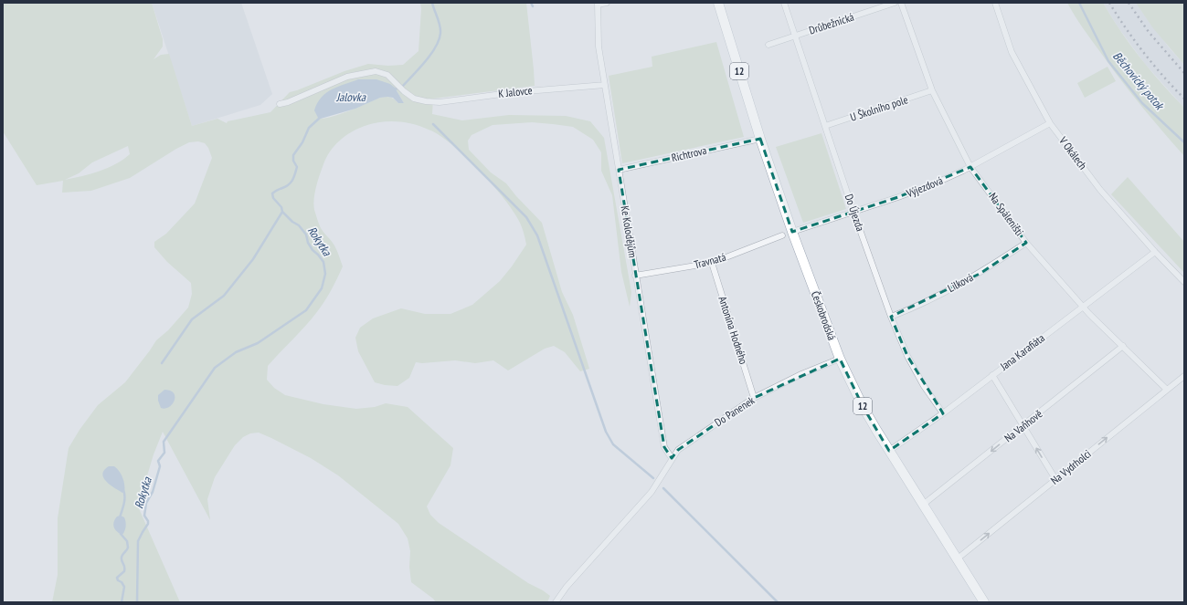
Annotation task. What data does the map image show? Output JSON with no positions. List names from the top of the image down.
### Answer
{
  "streets": {
    "main road": ["12", "Českobrodská"],
    "street": [
      "Drůbežnická",
      "K Jalovce",
      "U Školního pole",
      "V Okálech",
      "Richtrova",
      "Výjezdová",
      "Do Újezda",
      "Na Spáleništi",
      "Ke Kolodějům",
      "Travnatá",
      "Lilková",
      "Antonína Hodného",
      "Jana Karafiáta",
      "Do Panenek",
      "Na Vaňhově",
      "Na Vydrholci"
    ]
  },
  "crossings": [
    ["Drůbežnická", "Do Újezda"],
    ["K Jalovce", "Ke Kolodějům"],
    ["U Školního pole", "Do Újezda"],
    ["U Školního pole", "Na Spáleništi"],
    ["V Okálech", "Výjezdová"],
    ["V Okálech", "Jana Karafiáta"],
    ["Richtrova", "Ke Kolodějům"],
    ["Richtrova", "Českobrodská"],
    ["Výjezdová", "Do Újezda"],
    ["Výjezdová", "Na Spáleništi"],
    ["Výjezdová", "Českobrodská"],
    ["Do Újezda", "Lilková"],
    ["Do Újezda", "Jana Karafiáta"],
    ["Na Spáleništi", "Lilková"],
    ["Na Spáleništi", "Jana Karafiáta"],
    ["Na Spáleništi", "Na Vaňhově"],
    ["Na Spáleništi", "Na Vydrholci"],
    ["Ke Kolodějům", "Travnatá"],
    ["Ke Kolodějům", "Do Panenek"],
    ["Travnatá", "Antonína Hodného"],
    ["Českobrodská", "Jana Karafiáta"],
    ["Českobrodská", "Do Panenek"],
    ["Českobrodská", "Na Vaňhově"],
    ["Českobrodská", "Na Vydrholci"],
    ["Antonína Hodného", "Do Panenek"]
  ],
  "one_way": ["Na Vaňhově", "Na Vydrholci"],
  "water": ["Běchovický potok", "Jalovka", "Rokytka"]
}
